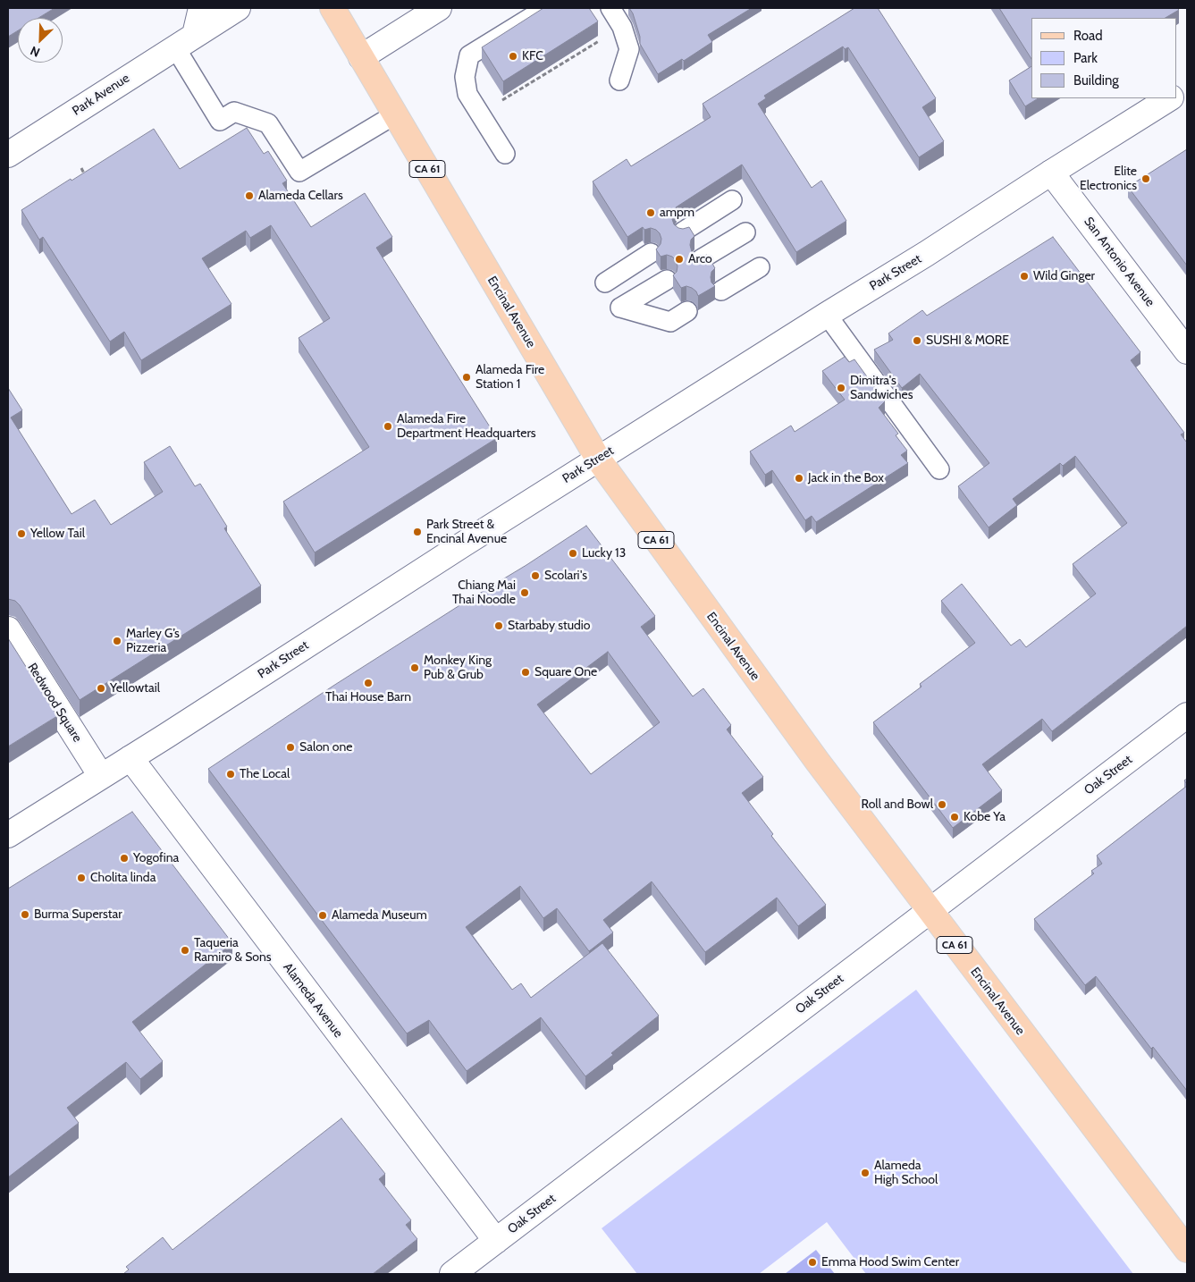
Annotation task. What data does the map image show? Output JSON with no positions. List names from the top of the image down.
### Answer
{
  "streets": {
    "main road": ["CA 61", "Encinal Avenue"],
    "street": [
      "Park Avenue",
      "San Antonio Avenue",
      "Park Street",
      "Redwood Square",
      "Oak Street",
      "Alameda Avenue"
    ]
  },
  "crossings": [
    ["San Antonio Avenue", "Park Street"],
    ["Park Street", "Encinal Avenue"],
    ["Park Street", "Redwood Square"],
    ["Park Street", "Alameda Avenue"],
    ["Encinal Avenue", "Oak Street"],
    ["Oak Street", "Alameda Avenue"]
  ],
  "places": [
    "KFC",
    "Elite Electronics",
    "Alameda Cellars",
    "ampm",
    "Arco",
    "Wild Ginger",
    "SUSHI & MORE",
    "Alameda Fire Station 1",
    "Dimitra's Sandwiches",
    "Alameda Fire Department Headquarters",
    "Jack in the Box",
    "Park Street & Encinal Avenue",
    "Yellow Tail",
    "Lucky 13",
    "Scolari's",
    "Chiang Mai Thai Noodle",
    "Starbaby studio",
    "Marley G’s Pizzeria",
    "Monkey King Pub & Grub",
    "Square One",
    "Thai House Barn",
    "Yellowtail",
    "Salon one",
    "The Local",
    "Roll and Bowl",
    "Kobe Ya",
    "Yogofina",
    "Cholita linda",
    "Burma Superstar",
    "Alameda Museum",
    "Taqueria Ramiro & Sons",
    "Alameda High School",
    "Emma Hood Swim Center"
  ],
  "legend": ["Road", "Park", "Building"],
  "north": "bottom left"
}
